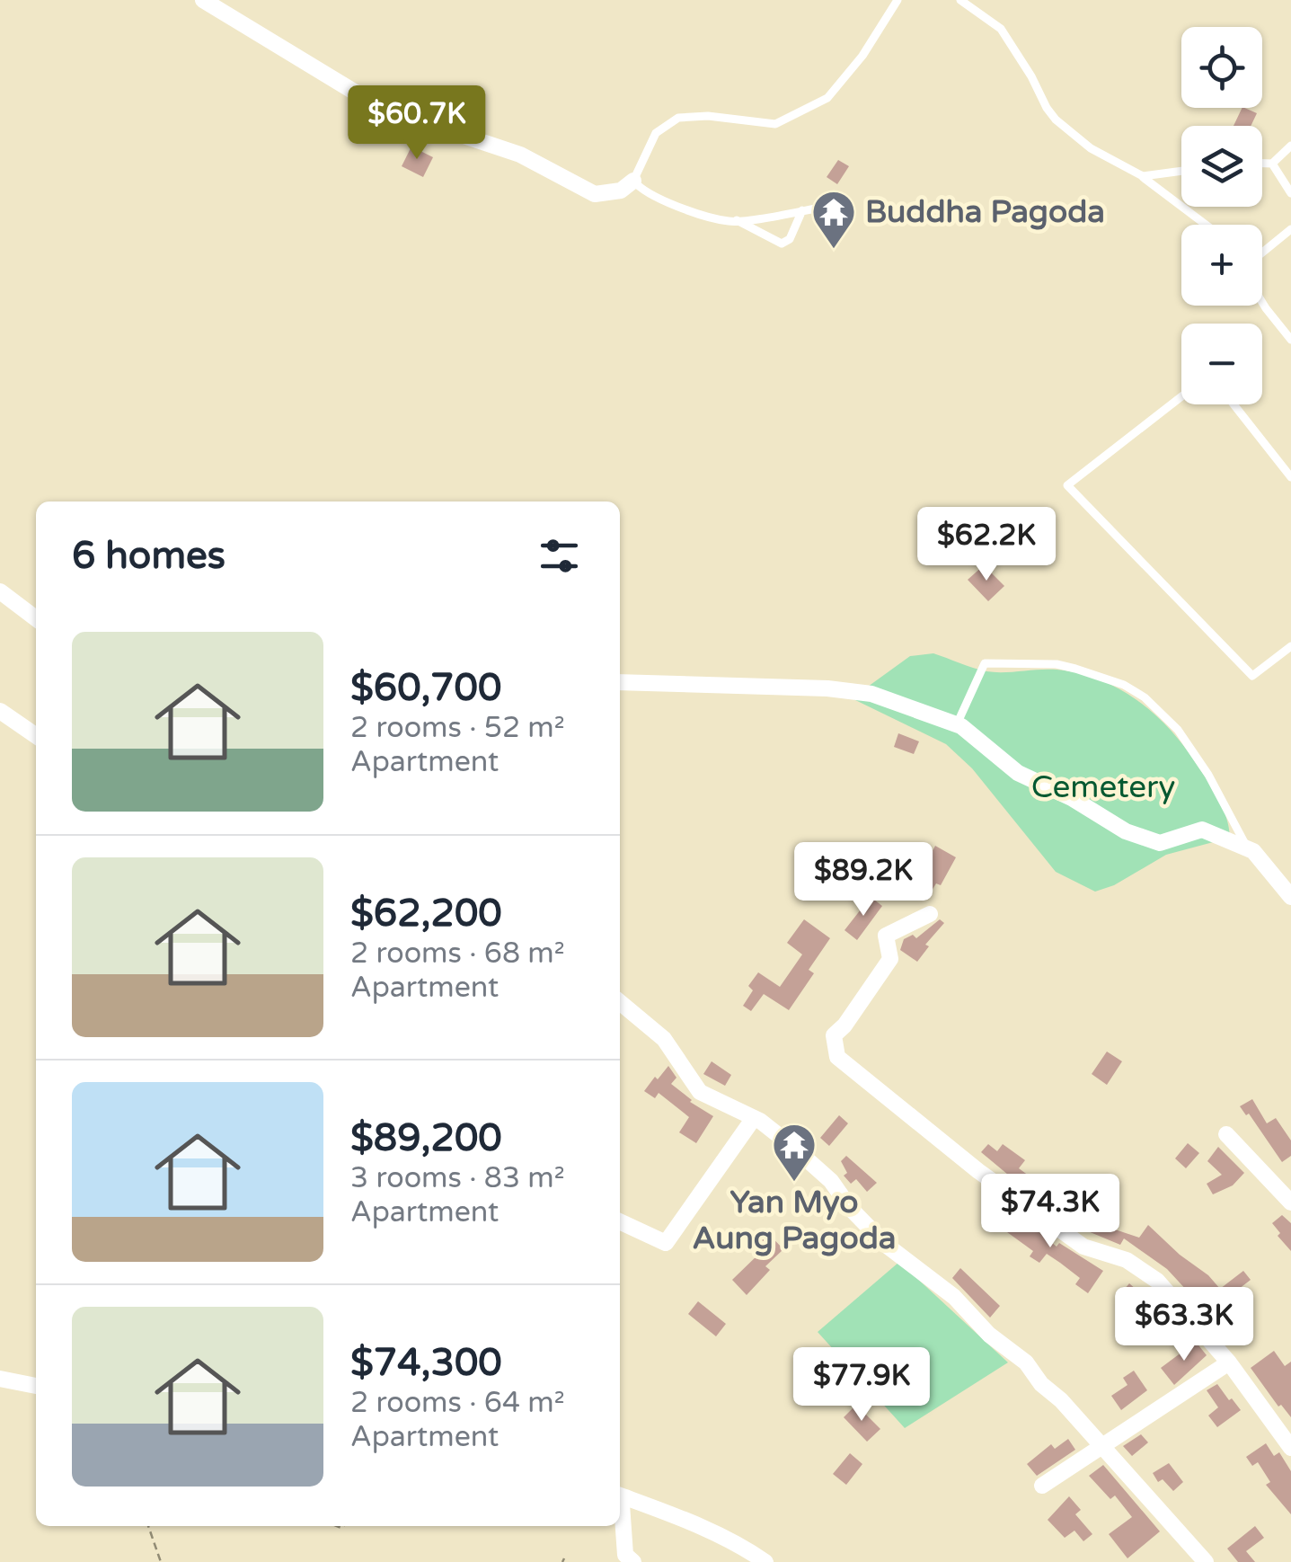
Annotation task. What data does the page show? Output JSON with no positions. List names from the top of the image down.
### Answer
{
  "parks": ["Cemetery"],
  "places": {
    "temple": ["Buddha Pagoda", "Yan Myo Aung Pagoda"]
  },
  "page": {
    "map_buttons": ["+", "−"],
    "price": [
      "$60.7K",
      "$62.2K",
      "$89.2K",
      "$74.3K",
      "$63.3K",
      "$77.9K"
    ],
    "heading": "6 homes",
    "list": [
      {
        "name": "$60,700",
        "note": "2 rooms · 52 m² · Apartment"
      },
      {
        "name": "$62,200",
        "note": "2 rooms · 68 m² · Apartment"
      },
      {
        "name": "$89,200",
        "note": "3 rooms · 83 m² · Apartment"
      },
      {
        "name": "$74,300",
        "note": "2 rooms · 64 m² · Apartment"
      }
    ]
  }
}
